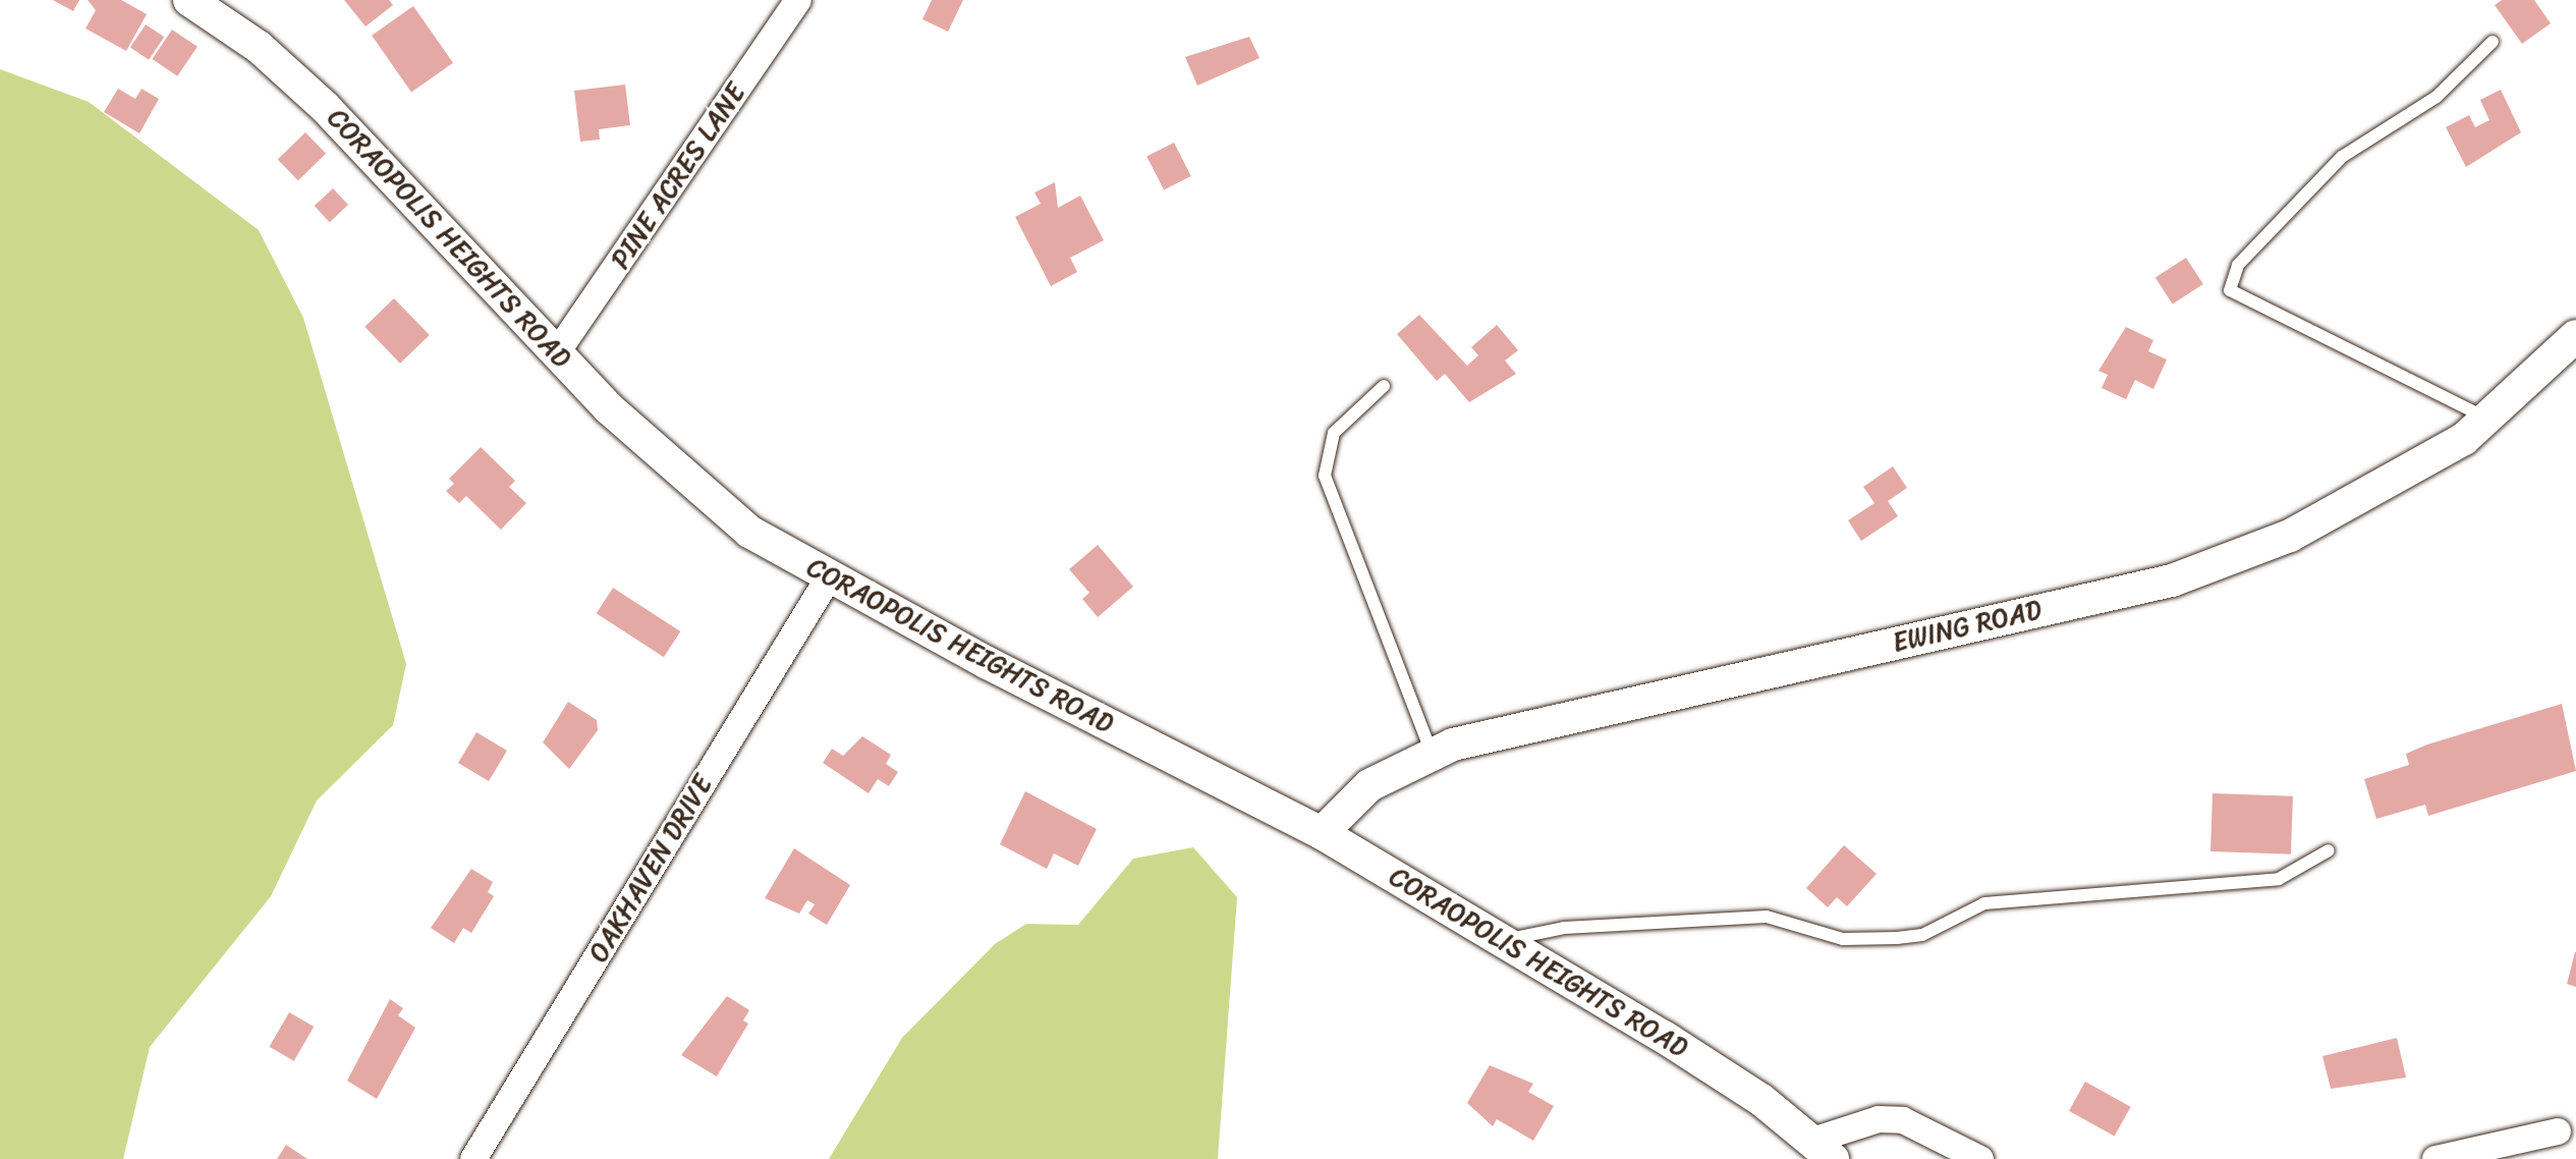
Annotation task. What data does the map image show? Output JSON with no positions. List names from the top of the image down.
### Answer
{
  "streets": {
    "street": [
      "PINE ACRES LANE",
      "CORAOPOLIS HEIGHTS ROAD",
      "EWING ROAD",
      "OAKHAVEN DRIVE"
    ]
  },
  "crossings": [
    ["PINE ACRES LANE", "CORAOPOLIS HEIGHTS ROAD"],
    ["CORAOPOLIS HEIGHTS ROAD", "EWING ROAD"],
    ["CORAOPOLIS HEIGHTS ROAD", "OAKHAVEN DRIVE"]
  ]
}
